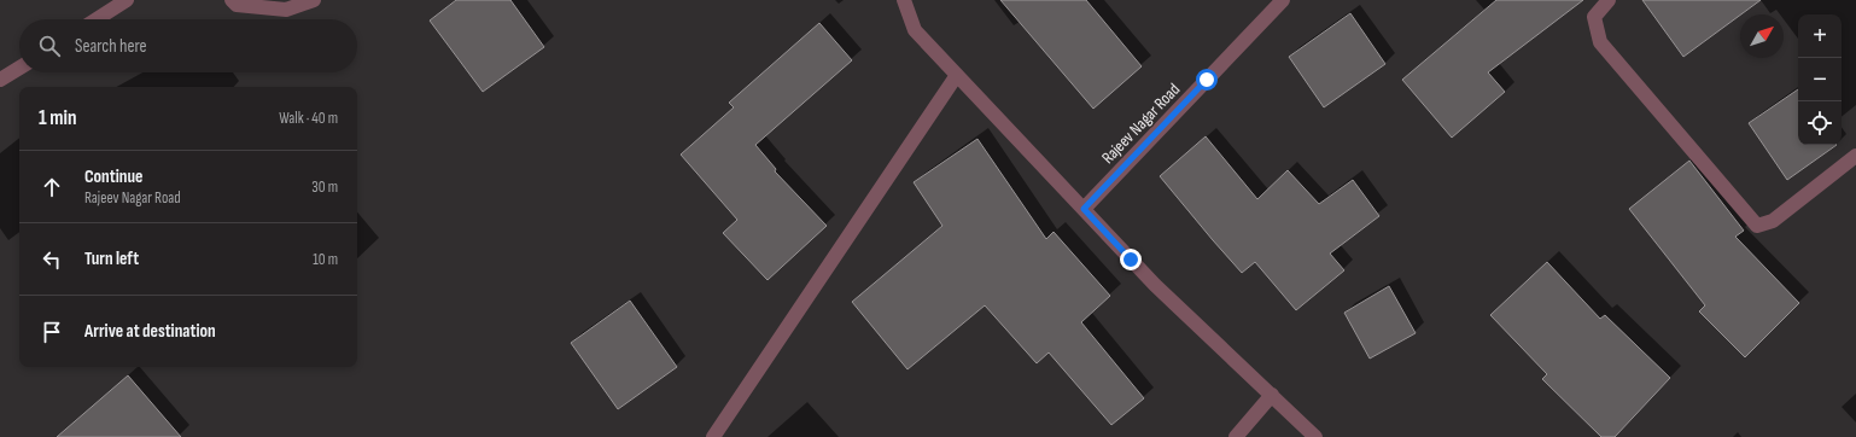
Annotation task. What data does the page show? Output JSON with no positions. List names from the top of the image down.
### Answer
{
  "streets": {
    "street": ["Rajeev Nagar Road"]
  },
  "north": "top right",
  "page": {
    "map_buttons": ["+", "−"],
    "search": "Search here",
    "heading": ["1 min", "Walk · 40 m"],
    "list": [
      ["Continue", "Rajeev Nagar Road", "30 m"],
      ["Turn left", "10 m"],
      "Arrive at destination"
    ]
  }
}
